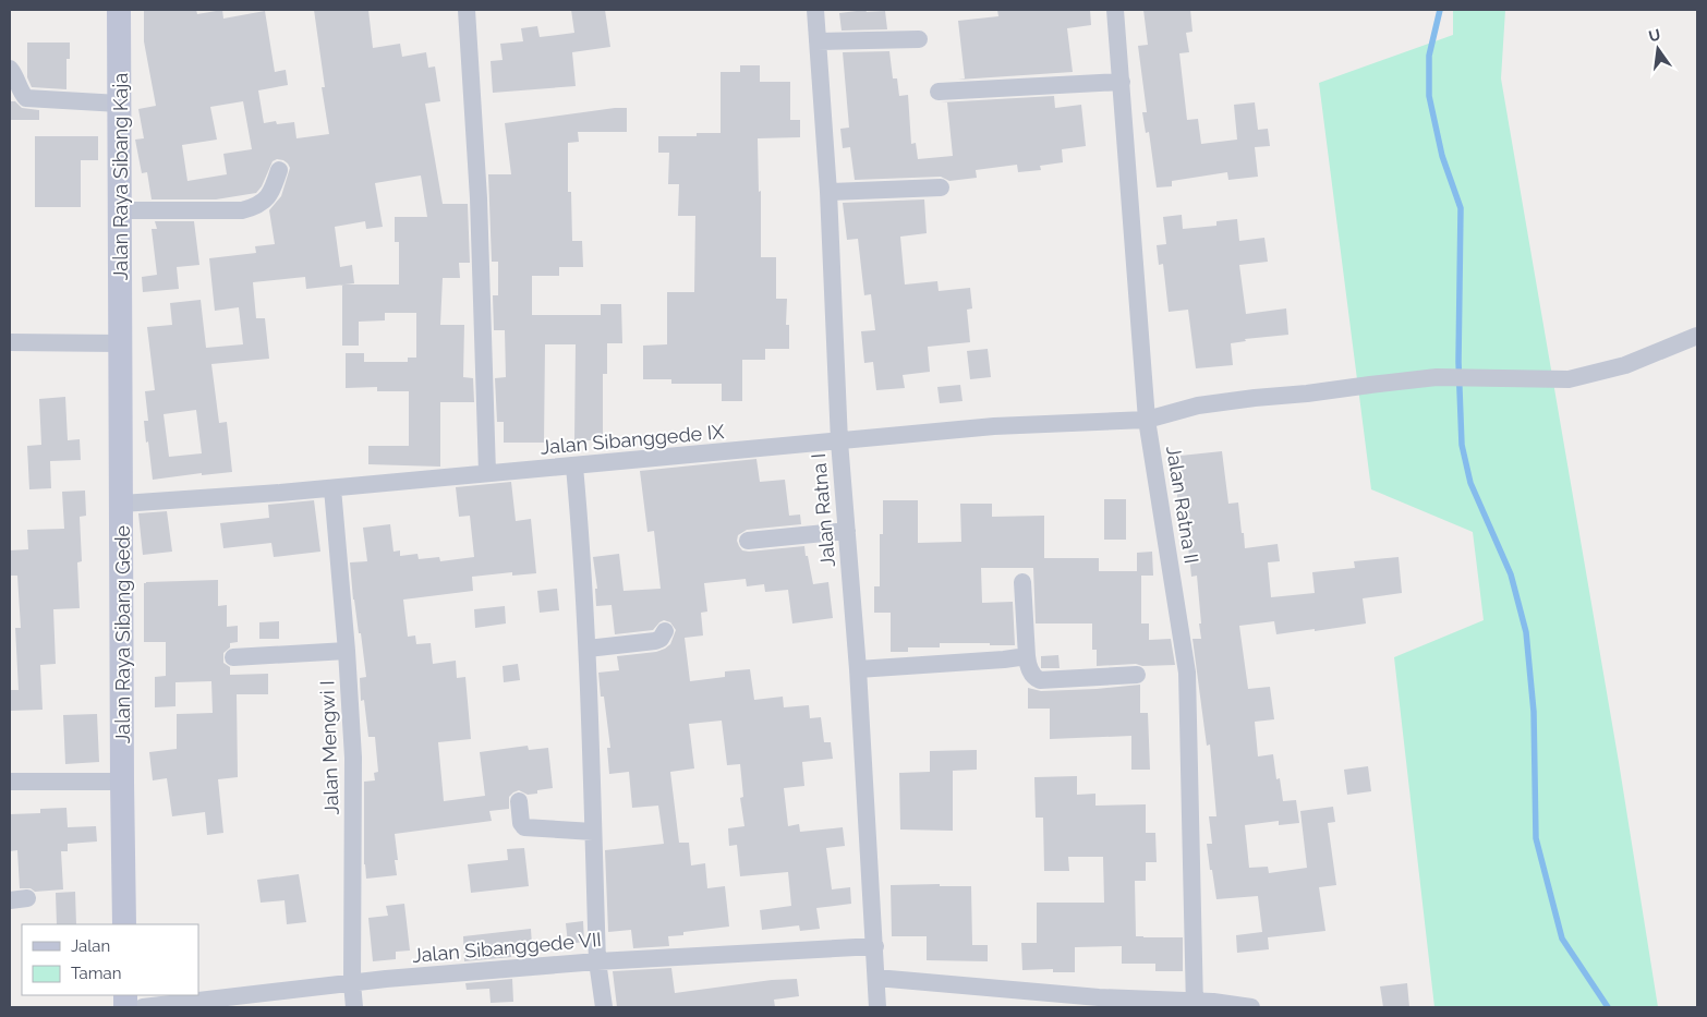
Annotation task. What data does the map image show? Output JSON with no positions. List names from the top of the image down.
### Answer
{
  "streets": {
    "main road": ["Jalan Raya Sibang Kaja", "Jalan Raya Sibang Gede"],
    "street": [
      "Jalan Sibanggede IX",
      "Jalan Ratna II",
      "Jalan Ratna I",
      "Jalan Mengwi I",
      "Jalan Sibanggede VII"
    ]
  },
  "crossings": [
    ["Jalan Raya Sibang Kaja", "Jalan Raya Sibang Gede"],
    ["Jalan Sibanggede IX", "Jalan Ratna II"],
    ["Jalan Sibanggede IX", "Jalan Ratna I"],
    ["Jalan Sibanggede IX", "Jalan Raya Sibang Gede"],
    ["Jalan Sibanggede IX", "Jalan Mengwi I"],
    ["Jalan Ratna I", "Jalan Sibanggede VII"],
    ["Jalan Mengwi I", "Jalan Sibanggede VII"]
  ],
  "legend": ["Jalan", "Taman"],
  "north": "top"
}
